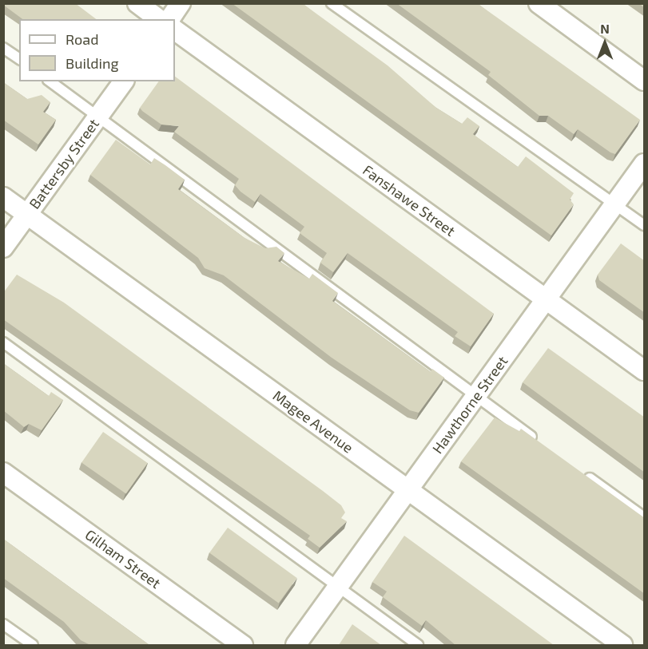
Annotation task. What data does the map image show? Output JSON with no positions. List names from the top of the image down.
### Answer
{
  "streets": {
    "street": [
      "Battersby Street",
      "Fanshawe Street",
      "Hawthorne Street",
      "Magee Avenue",
      "Gilham Street"
    ]
  },
  "crossings": [
    ["Battersby Street", "Magee Avenue"],
    ["Fanshawe Street", "Hawthorne Street"],
    ["Hawthorne Street", "Magee Avenue"]
  ],
  "legend": ["Road", "Building"],
  "north": "top"
}
